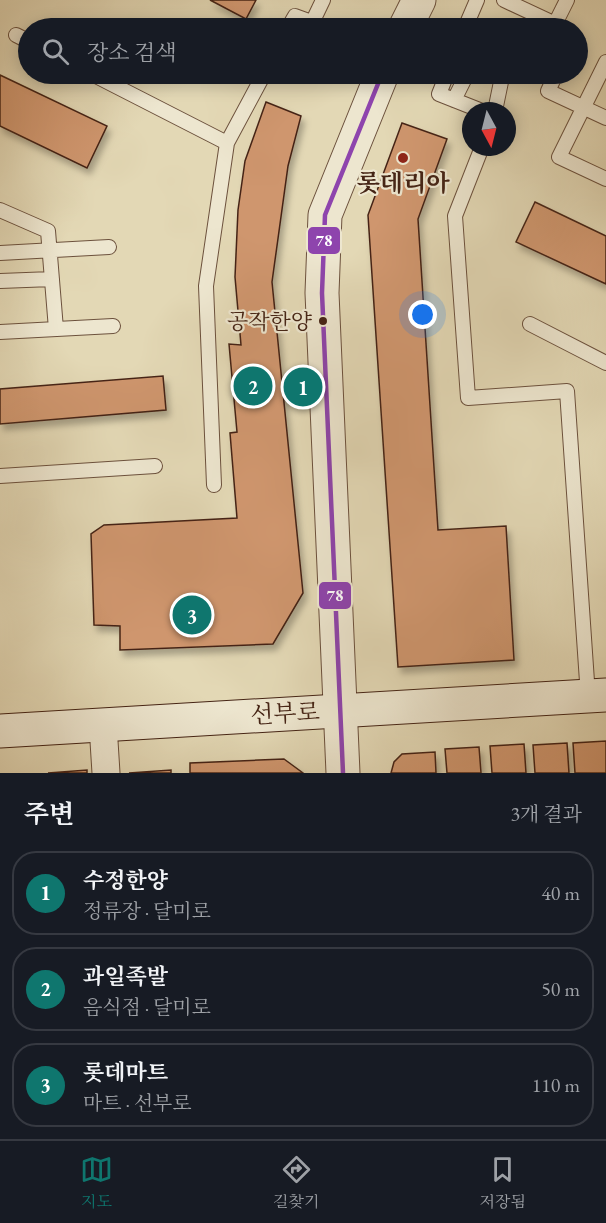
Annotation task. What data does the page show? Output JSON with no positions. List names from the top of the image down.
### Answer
{
  "streets": {
    "street": ["선부로"]
  },
  "places": ["롯데리아", "공작한양"],
  "lines": ["transit line 78"],
  "north": "bottom",
  "page": {
    "search": "장소 검색",
    "pins": ["2", "1", "3"],
    "heading": ["주변", "3개 결과"],
    "list": [
      {
        "mark": "1",
        "name": "수정한양",
        "note": "정류장 · 달미로",
        "value": "40 m"
      },
      {
        "mark": "2",
        "name": "과일족발",
        "note": "음식점 · 달미로",
        "value": "50 m"
      },
      {
        "mark": "3",
        "name": "롯데마트",
        "note": "마트 · 선부로",
        "value": "110 m"
      }
    ],
    "nav": ["지도", "길찾기", "저장됨"]
  }
}
